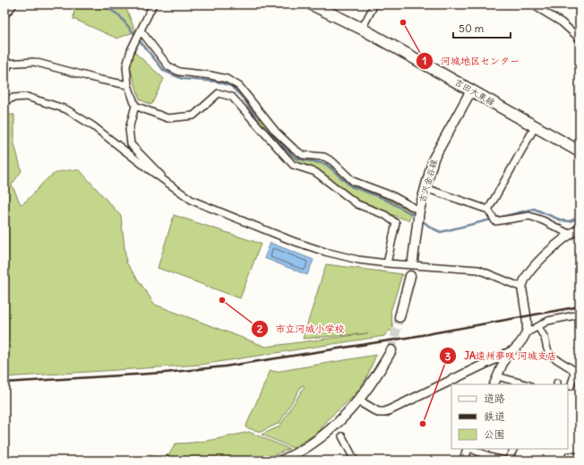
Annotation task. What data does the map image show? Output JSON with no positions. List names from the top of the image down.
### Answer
{
  "streets": {
    "main road": ["吉田大東線", "吉沢金谷線"]
  },
  "crossings": [
    ["吉田大東線", "吉沢金谷線"]
  ],
  "places": ["河城地区センター", "市立河城小学校", "JA遠州夢咲 河城支店"],
  "legend": ["道路", "鉄道", "公園"],
  "scale_bar": "50 m"
}
